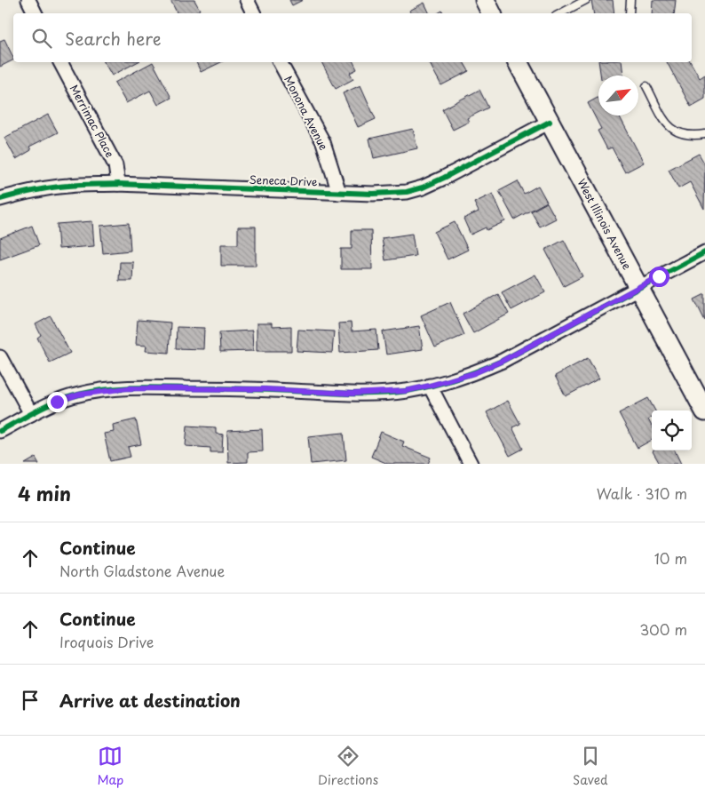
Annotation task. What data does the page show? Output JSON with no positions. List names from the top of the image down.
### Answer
{
  "streets": {
    "main road": ["West Illinois Avenue"],
    "street": ["Monona Avenue", "Merrimac Place", "Seneca Drive"]
  },
  "crossings": [
    ["Monona Avenue", "Seneca Drive"],
    ["Merrimac Place", "Seneca Drive"],
    ["Seneca Drive", "West Illinois Avenue"]
  ],
  "north": "top right",
  "page": {
    "search": "Search here",
    "heading": ["4 min", "Walk · 310 m"],
    "list": [
      ["Continue", "North Gladstone Avenue", "10 m"],
      ["Continue", "Iroquois Drive", "300 m"],
      "Arrive at destination"
    ],
    "nav": ["Map", "Directions", "Saved"]
  }
}
